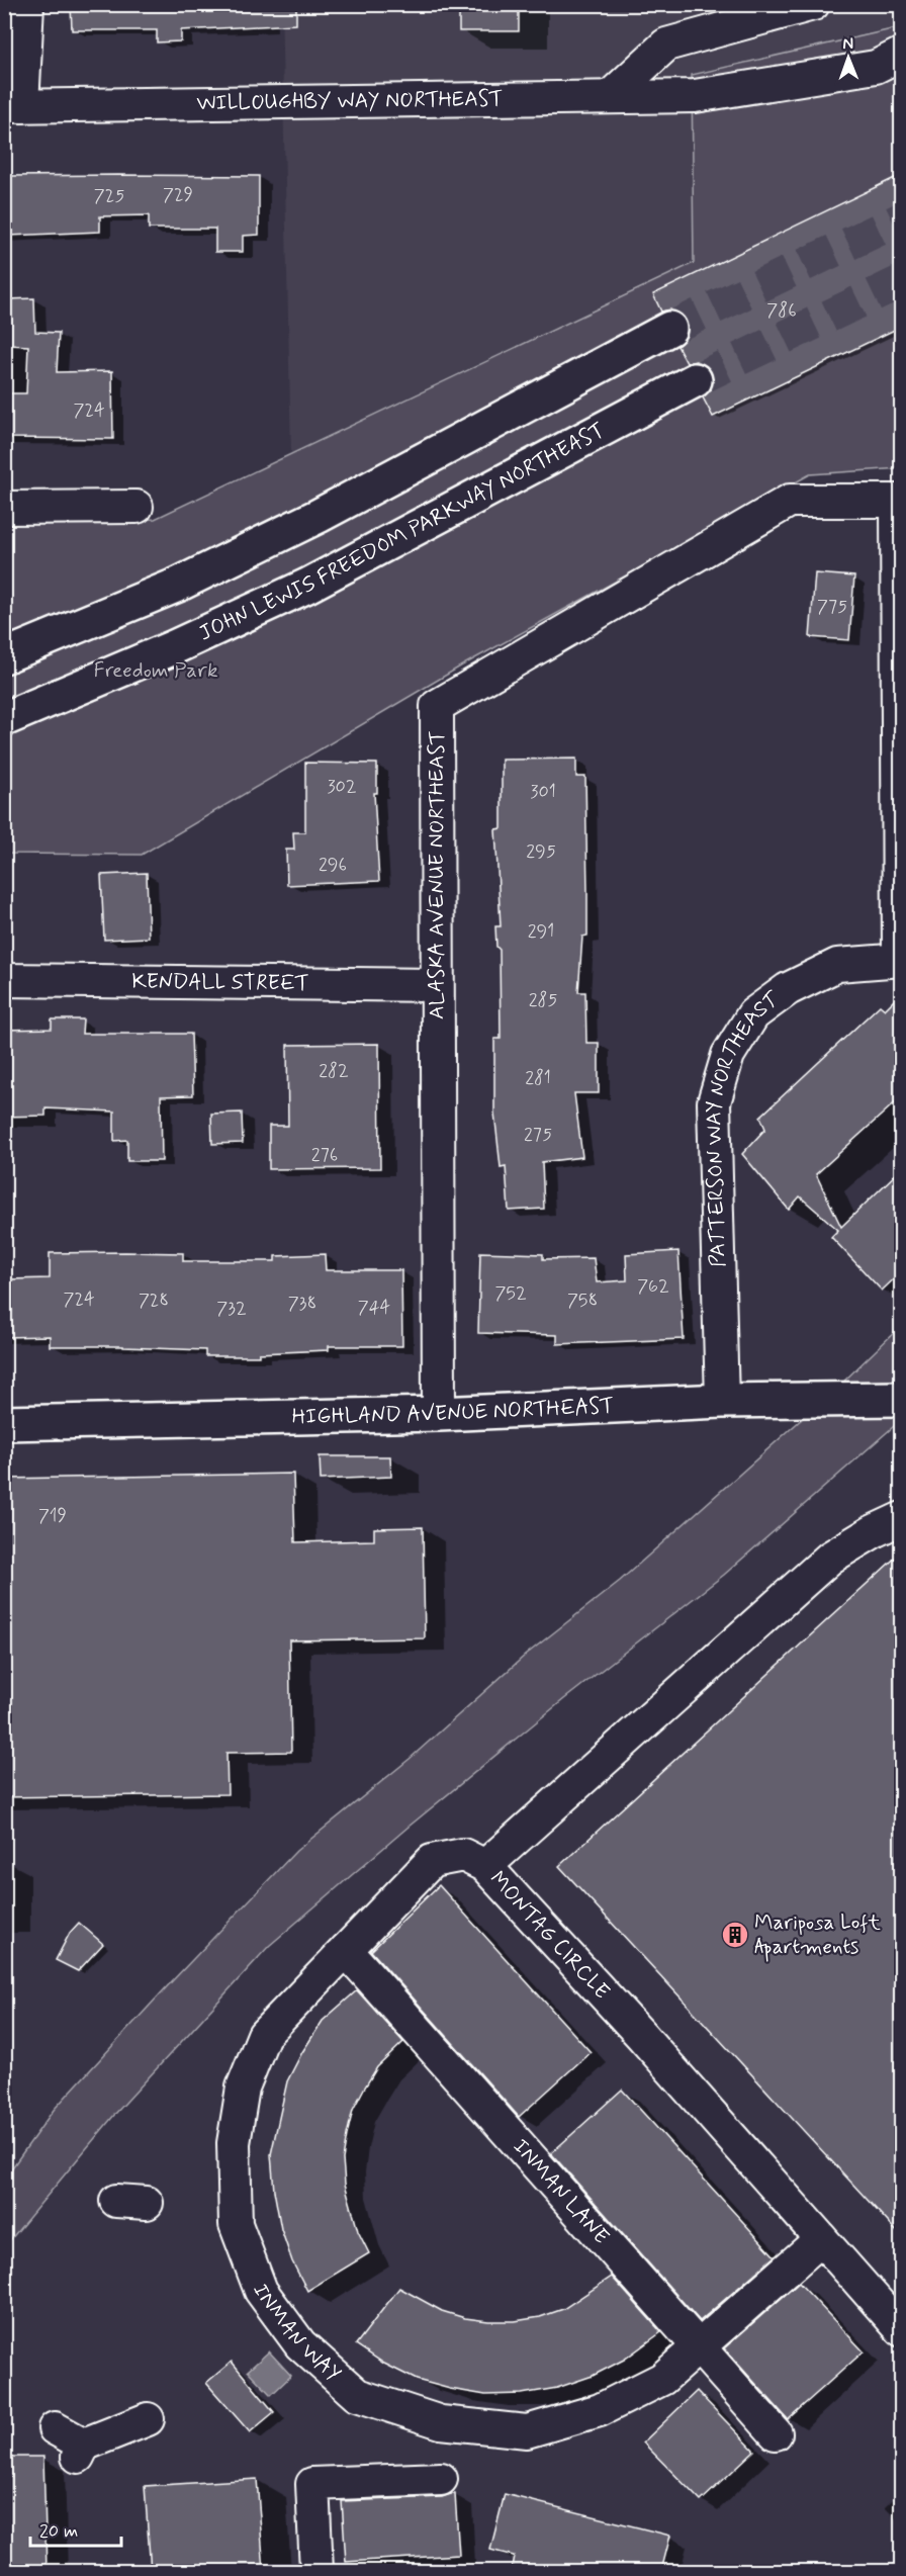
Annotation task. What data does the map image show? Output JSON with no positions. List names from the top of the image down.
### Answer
{
  "streets": {
    "main road": ["JOHN LEWIS FREEDOM PARKWAY NORTHEAST", "HIGHLAND AVENUE NORTHEAST"],
    "street": [
      "WILLOUGHBY WAY NORTHEAST",
      "ALASKA AVENUE NORTHEAST",
      "KENDALL STREET",
      "PATTERSON WAY NORTHEAST",
      "MONTAG CIRCLE",
      "INMAN LANE",
      "INMAN WAY"
    ]
  },
  "crossings": [
    ["ALASKA AVENUE NORTHEAST", "KENDALL STREET"],
    ["ALASKA AVENUE NORTHEAST", "HIGHLAND AVENUE NORTHEAST"],
    ["PATTERSON WAY NORTHEAST", "HIGHLAND AVENUE NORTHEAST"],
    ["MONTAG CIRCLE", "INMAN WAY"],
    ["INMAN LANE", "INMAN WAY"]
  ],
  "parks": ["Freedom Park"],
  "places": {
    "building": ["Mariposa Loft Apartments"]
  },
  "house_numbers": [
    "729",
    "725",
    "786",
    "724",
    "775",
    "302",
    "301",
    "295",
    "296",
    "291",
    "285",
    "282",
    "281",
    "275",
    "276",
    "762",
    "752",
    "724",
    "728",
    "758",
    "738",
    "744",
    "732",
    "719"
  ],
  "scale_bar": "20 m",
  "north": "top"
}
